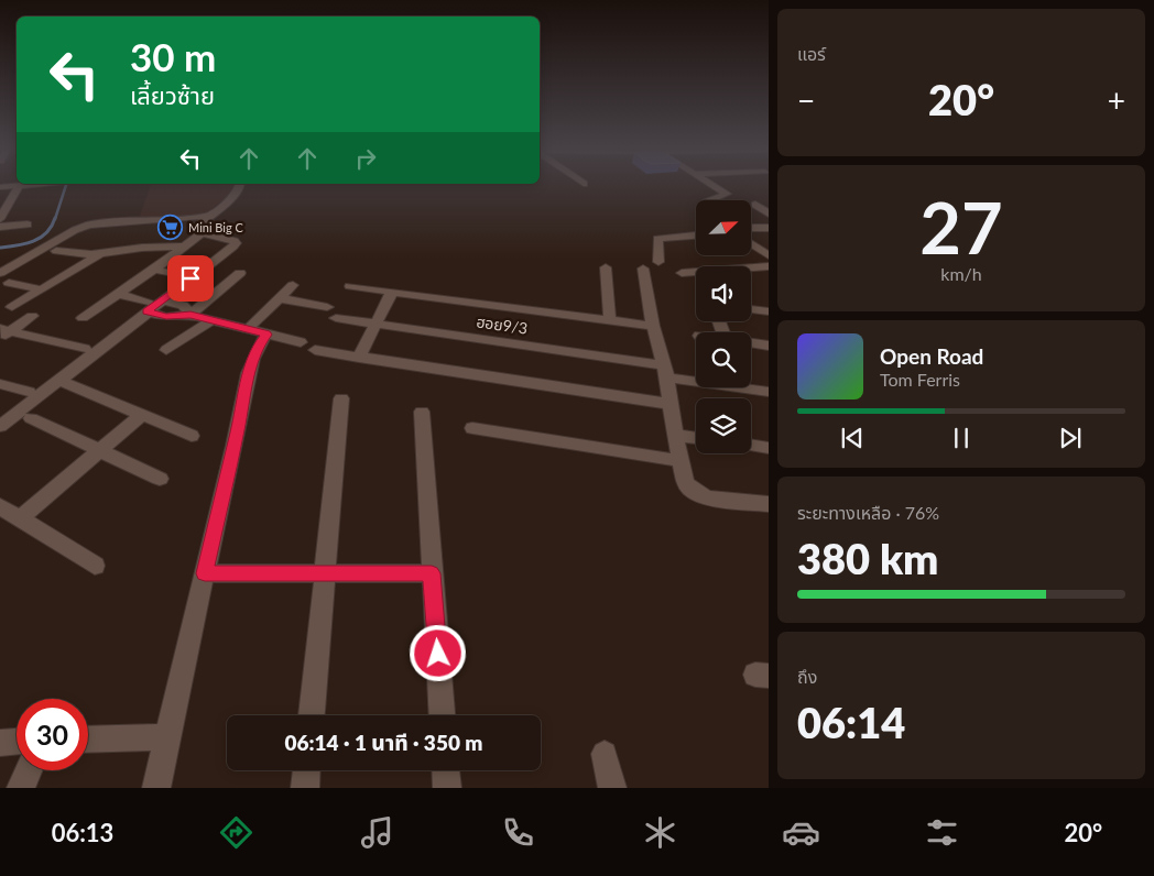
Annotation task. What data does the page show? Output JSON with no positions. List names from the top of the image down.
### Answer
{
  "streets": {
    "street": ["ฮอย9/3"]
  },
  "places": {
    "supermarket": ["Mini Big C"]
  },
  "north": "top right",
  "page": {
    "tile": [
      "แอร์",
      ["27", "km/h"],
      ["ระยะทางเหลือ · 76%", "380 km"],
      ["ถึง", "06:14"]
    ],
    "turn": ["30 m", "เลี้ยวซ้าย"],
    "heat": ["−", "20°", "+"],
    "song": ["Open Road", "Tom Ferris"],
    "limit": "30",
    "trip": "06:14 · 1 นาที · 350 m",
    "tabs": ["06:13", "20°"]
  }
}
